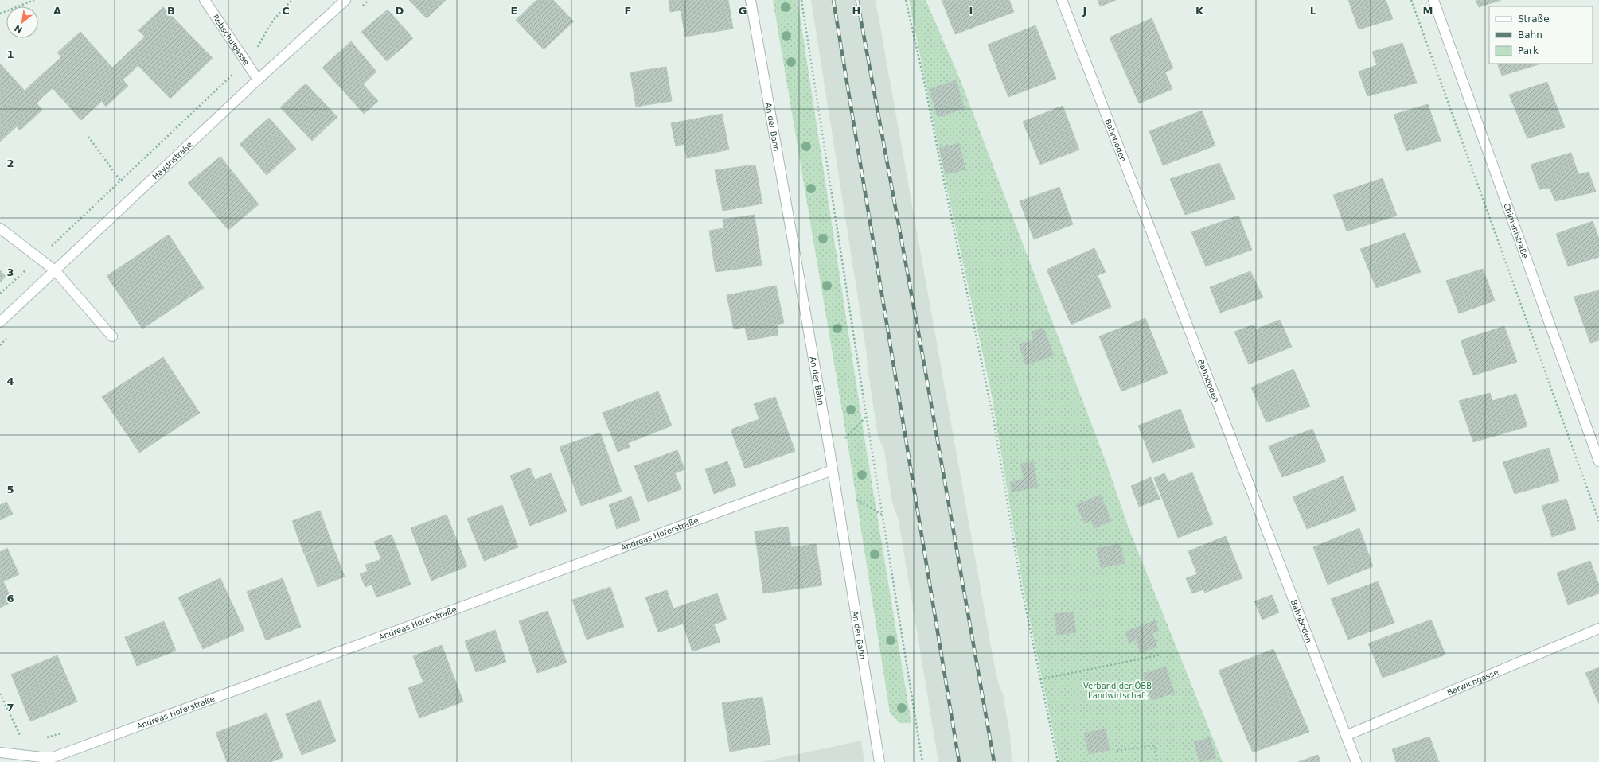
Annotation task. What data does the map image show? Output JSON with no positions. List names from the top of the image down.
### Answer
{
  "streets": {
    "street": [
      "Rebschulgasse",
      "An der Bahn",
      "Bahnboden",
      "Haydnstraße",
      "Chimanistraße",
      "Andreas Hoferstraße",
      "Barwichgasse"
    ]
  },
  "crossings": [
    ["Rebschulgasse", "Haydnstraße"],
    ["An der Bahn", "Andreas Hoferstraße"],
    ["Bahnboden", "Barwichgasse"]
  ],
  "parks": ["Verband der ÖBB Landwirtschaft"],
  "legend": ["Straße", "Bahn", "Park"],
  "north": "bottom left",
  "grid": {
    "columns": [
      "A",
      "B",
      "C",
      "D",
      "E",
      "F",
      "G",
      "H",
      "I",
      "J",
      "K",
      "L",
      "M"
    ],
    "rows": [
      "1",
      "2",
      "3",
      "4",
      "5",
      "6",
      "7"
    ]
  }
}
